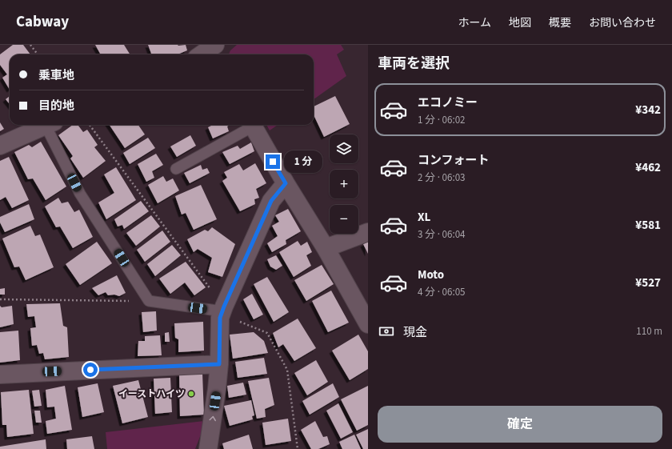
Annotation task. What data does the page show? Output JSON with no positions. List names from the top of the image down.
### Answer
{
  "places": ["イーストハイツ"],
  "page": {
    "header": "Cabway",
    "nav": [
      "ホーム",
      "地図",
      "概要",
      "お問い合わせ"
    ],
    "heading": "車両を選択",
    "banner": ["乗車地", "目的地"],
    "list": [
      {
        "name": "エコノミー",
        "note": "1 分 · 06:02",
        "value": "¥342"
      },
      {
        "name": "コンフォート",
        "note": "2 分 · 06:03",
        "value": "¥462"
      },
      {
        "name": "XL",
        "note": "3 分 · 06:04",
        "value": "¥581"
      },
      {
        "name": "Moto",
        "note": "4 分 · 06:05",
        "value": "¥527"
      }
    ],
    "map_buttons": ["+", "−"],
    "bubble": "1 分",
    "pay": ["現金", "110 m"],
    "buttons": "確定"
  }
}
